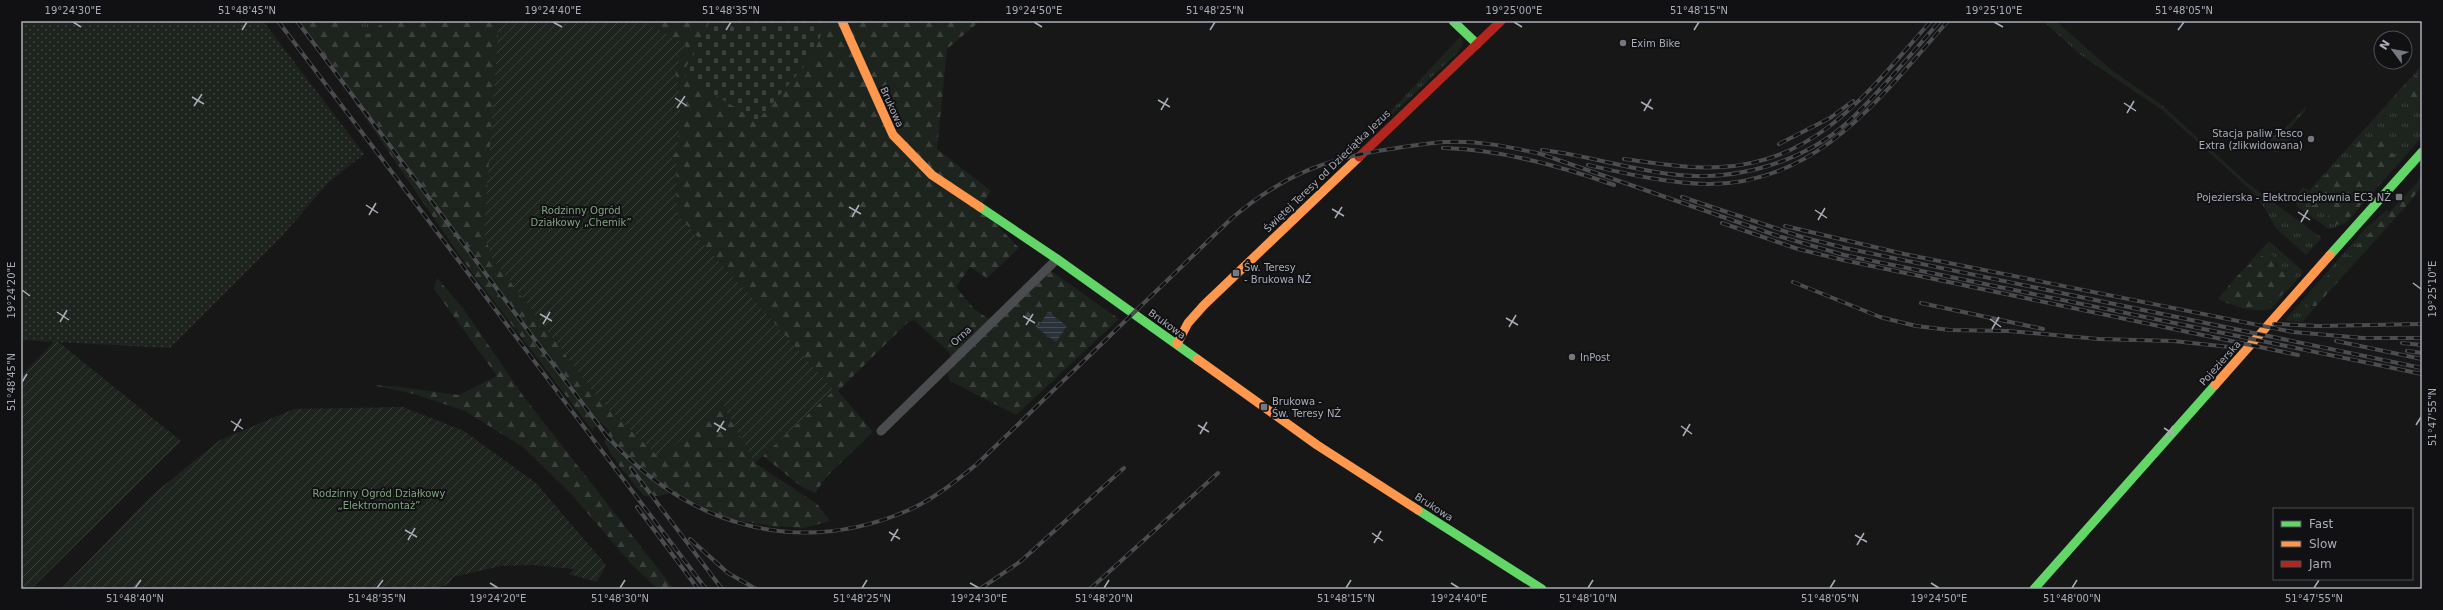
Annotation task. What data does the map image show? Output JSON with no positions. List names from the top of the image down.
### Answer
{
  "streets": {
    "street": [
      "Brukowa",
      "Świętej Teresy od Dzieciątka Jezus",
      "Orna",
      "Pojezierska"
    ]
  },
  "crossings": [
    ["Brukowa", "Świętej Teresy od Dzieciątka Jezus"],
    ["Brukowa", "Orna"]
  ],
  "parks": ["Rodzinny Ogród Działkowy „Chemik”", "Rodzinny Ogród Działkowy „Elektromontaż”"],
  "places": {
    "other": ["Exim Bike", "Stacja paliw Tesco Extra (zlikwidowana)", "InPost"],
    "transit": ["Pojezierska - Elektrociepłownia EC3 NŻ", "Św. Teresy - Brukowa NŻ", "Brukowa - Św. Teresy NŻ"]
  },
  "legend": ["Fast", "Slow", "Jam"],
  "north": "top left",
  "coordinates": [
    "19°24'30\"E",
    "51°48'45\"N",
    "19°24'40\"E",
    "51°48'35\"N",
    "19°24'50\"E",
    "51°48'25\"N",
    "19°25'00\"E",
    "51°48'15\"N",
    "19°25'10\"E",
    "51°48'05\"N",
    "19°24'20\"E",
    "51°47'55\"N",
    "51°48'40\"N",
    "51°48'30\"N",
    "51°48'20\"N",
    "51°48'10\"N",
    "51°48'00\"N"
  ]
}
